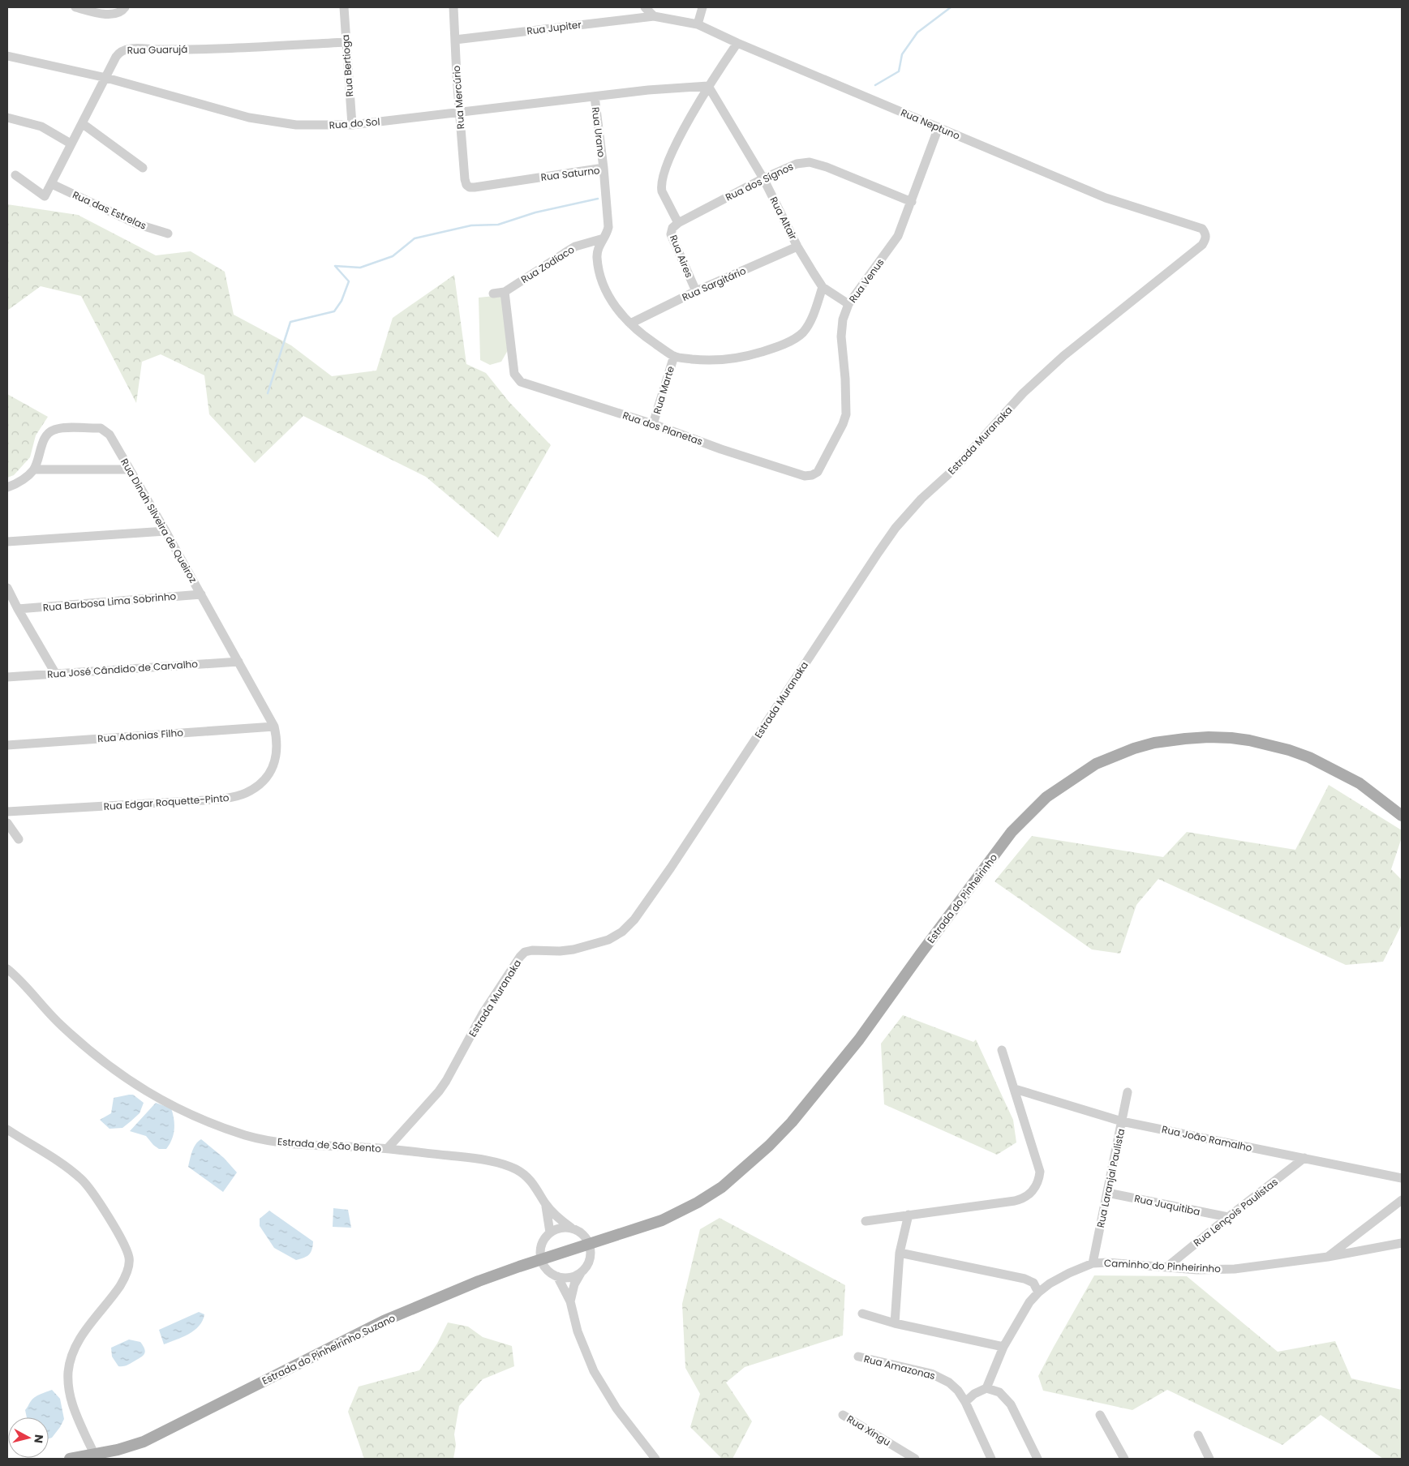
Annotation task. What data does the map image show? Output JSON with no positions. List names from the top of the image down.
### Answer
{
  "streets": {
    "main road": ["Estrada do Pinheirinho", "Estrada do Pinheirinho Suzano"],
    "street": [
      "Rua Jupiter",
      "Rua Guarujá",
      "Rua Bertioga",
      "Rua Mercúrio",
      "Rua do Sol",
      "Rua Neptuno",
      "Rua Urano",
      "Rua Saturno",
      "Rua dos Sígnos",
      "Rua das Estrelas",
      "Rua Altair",
      "Rua Aires",
      "Rua Zodíaco",
      "Rua Venus",
      "Rua Sargitário",
      "Rua Marte",
      "Rua dos Planetas",
      "Estrada Muranaka",
      "Rua Dinah Silveira de Queiroz",
      "Rua Barbosa Lima Sobrinho",
      "Rua José Cândido de Carvalho",
      "Rua Adonias Filho",
      "Rua Edgar Roquette-Pinto",
      "Rua João Ramalho",
      "Estrada de São Bento",
      "Rua Laranjal Paulista",
      "Rua Juquitiba",
      "Rua Lençois Paulistas",
      "Caminho do Pinheirinho",
      "Rua Amazonas",
      "Rua Xingu"
    ]
  },
  "crossings": [
    ["Rua Jupiter", "Rua Mercúrio"],
    ["Rua Jupiter", "Rua Neptuno"],
    ["Rua Guarujá", "Rua Bertioga"],
    ["Rua Guarujá", "Rua do Sol"],
    ["Rua Guarujá", "Rua das Estrelas"],
    ["Rua Bertioga", "Rua do Sol"],
    ["Rua Mercúrio", "Rua do Sol"],
    ["Rua Mercúrio", "Rua Saturno"],
    ["Rua do Sol", "Rua Urano"],
    ["Rua do Sol", "Rua Altair"],
    ["Rua Neptuno", "Rua Venus"],
    ["Rua Neptuno", "Estrada Muranaka"],
    ["Rua Urano", "Rua Saturno"],
    ["Rua Saturno", "Rua Zodíaco"],
    ["Rua Saturno", "Rua Sargitário"],
    ["Rua Saturno", "Rua Marte"],
    ["Rua dos Sígnos", "Rua Altair"],
    ["Rua dos Sígnos", "Rua Aires"],
    ["Rua dos Sígnos", "Rua Venus"],
    ["Rua Altair", "Rua Sargitário"],
    ["Rua Aires", "Rua Sargitário"],
    ["Rua Zodíaco", "Rua dos Planetas"],
    ["Rua Venus", "Rua dos Planetas"],
    ["Rua Marte", "Rua dos Planetas"],
    ["Estrada Muranaka", "Estrada de São Bento"],
    ["Rua Dinah Silveira de Queiroz", "Rua Barbosa Lima Sobrinho"],
    ["Rua Dinah Silveira de Queiroz", "Rua José Cândido de Carvalho"],
    ["Rua Dinah Silveira de Queiroz", "Rua Adonias Filho"],
    ["Rua Dinah Silveira de Queiroz", "Rua Edgar Roquette-Pinto"],
    ["Rua Adonias Filho", "Rua Edgar Roquette-Pinto"],
    ["Estrada do Pinheirinho", "Estrada do Pinheirinho Suzano"],
    ["Rua João Ramalho", "Rua Laranjal Paulista"],
    ["Rua João Ramalho", "Rua Lençois Paulistas"],
    ["Rua Laranjal Paulista", "Rua Juquitiba"],
    ["Rua Laranjal Paulista", "Caminho do Pinheirinho"],
    ["Rua Juquitiba", "Rua Lençois Paulistas"],
    ["Rua Lençois Paulistas", "Caminho do Pinheirinho"]
  ],
  "north": "right"
}
